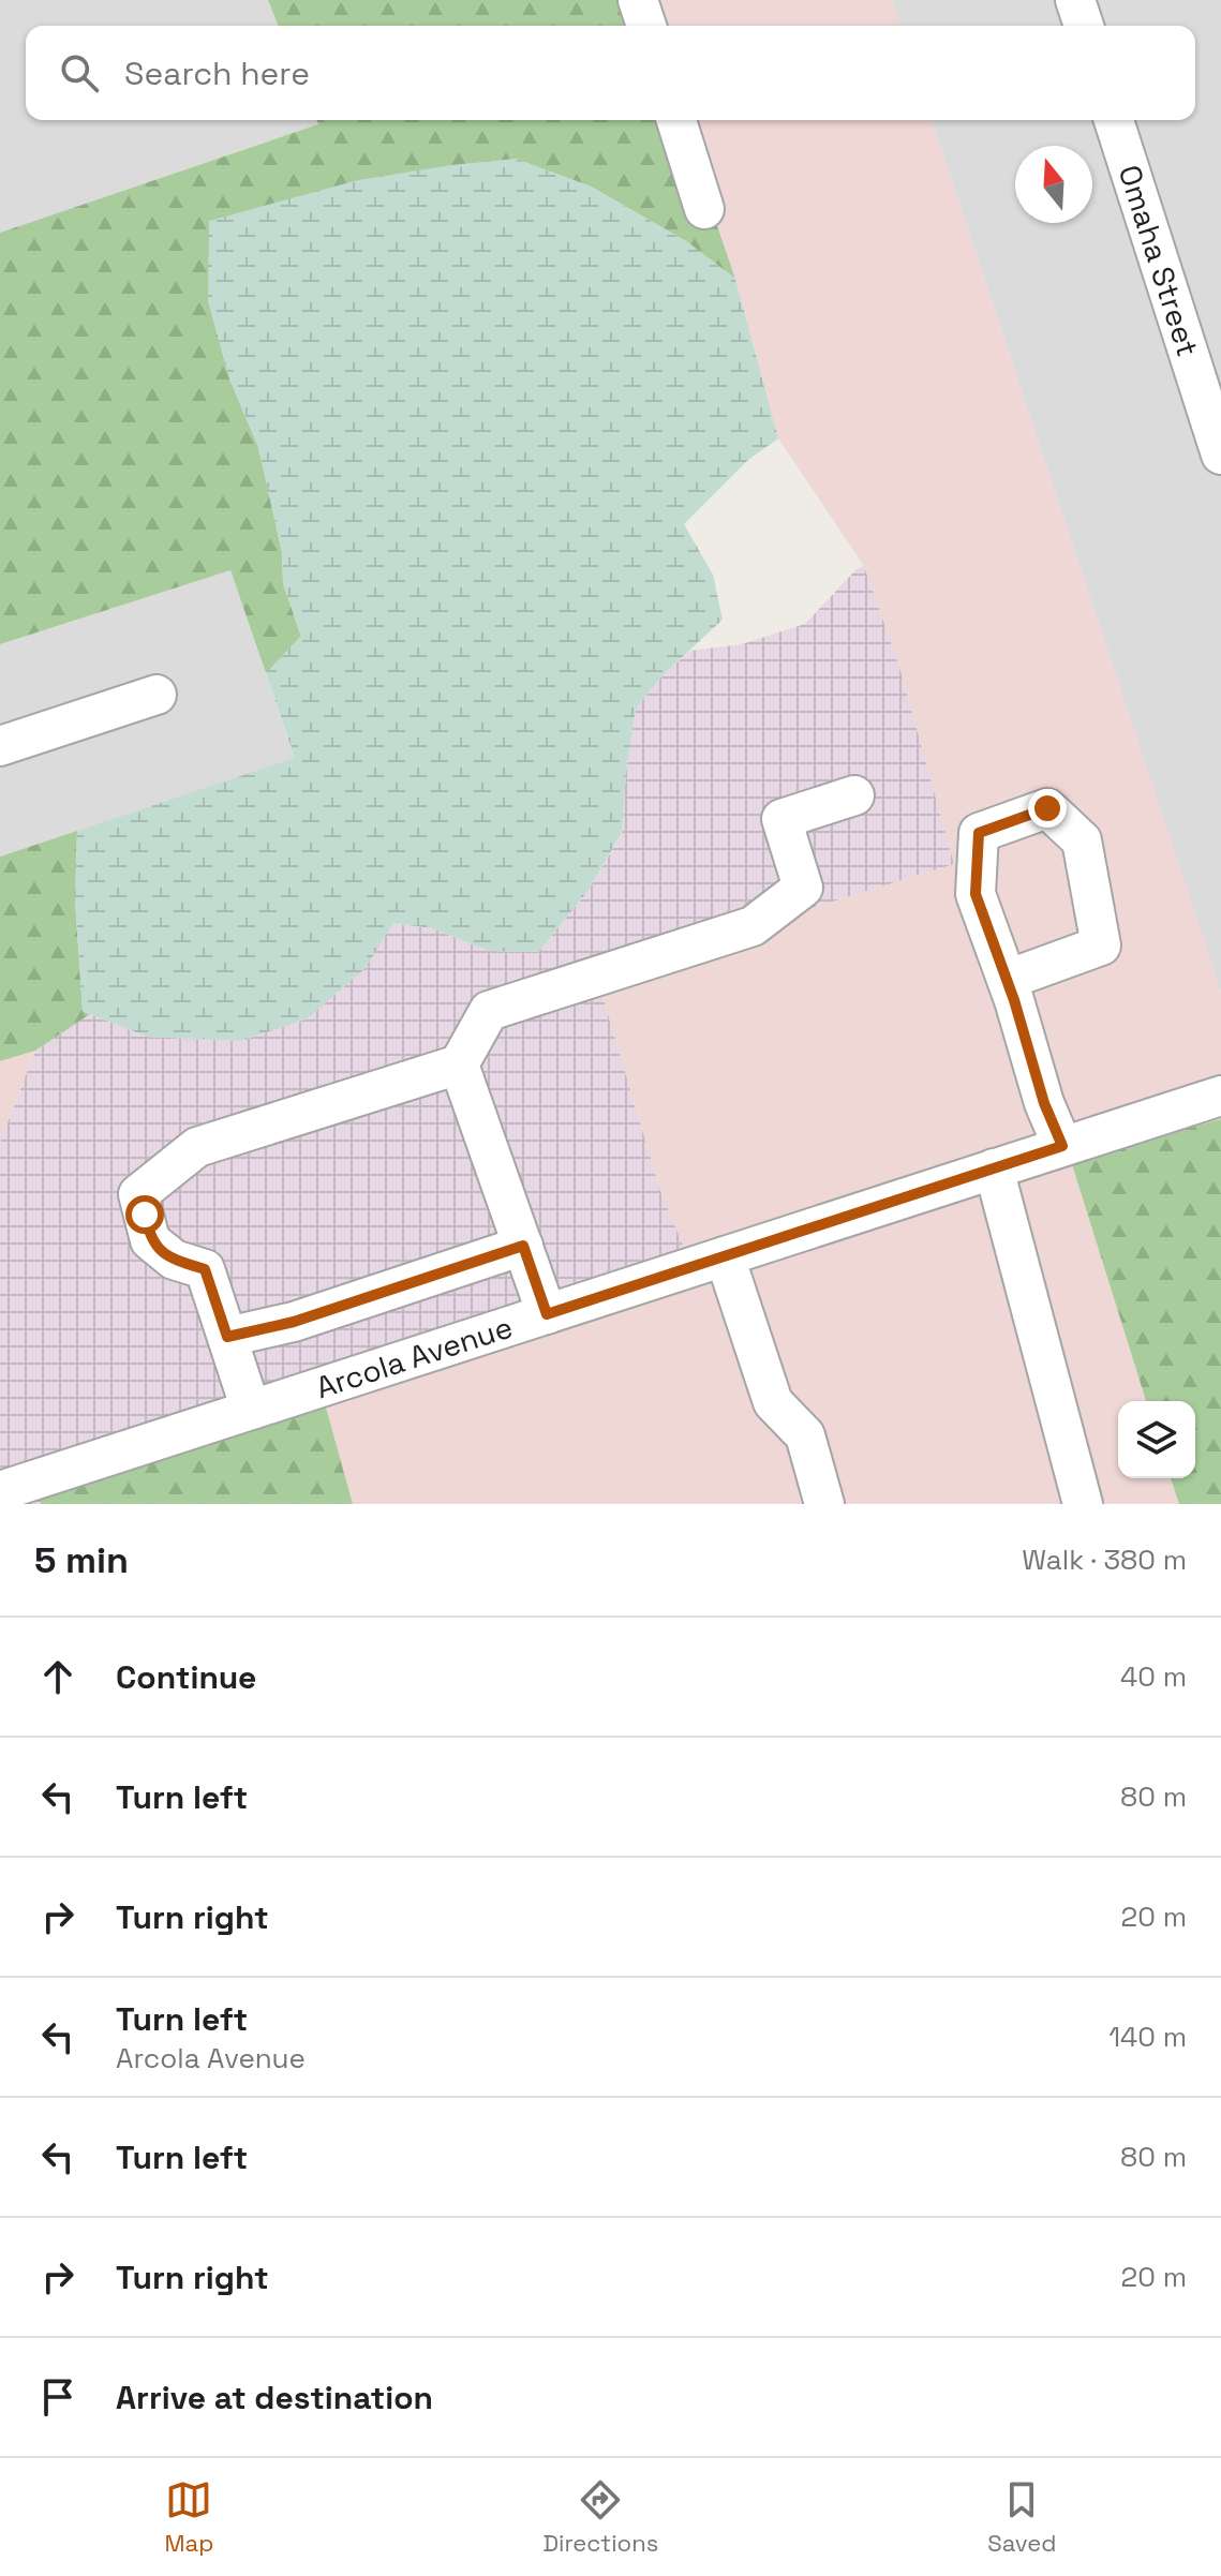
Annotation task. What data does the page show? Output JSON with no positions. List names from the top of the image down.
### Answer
{
  "streets": {
    "street": ["Omaha Street", "Arcola Avenue"]
  },
  "north": "top",
  "page": {
    "search": "Search here",
    "heading": ["5 min", "Walk · 380 m"],
    "list": [
      ["Continue", "40 m"],
      ["Turn left", "80 m"],
      ["Turn right", "20 m"],
      ["Turn left", "Arcola Avenue", "140 m"],
      ["Turn left", "80 m"],
      ["Turn right", "20 m"],
      "Arrive at destination"
    ],
    "nav": ["Map", "Directions", "Saved"]
  }
}
